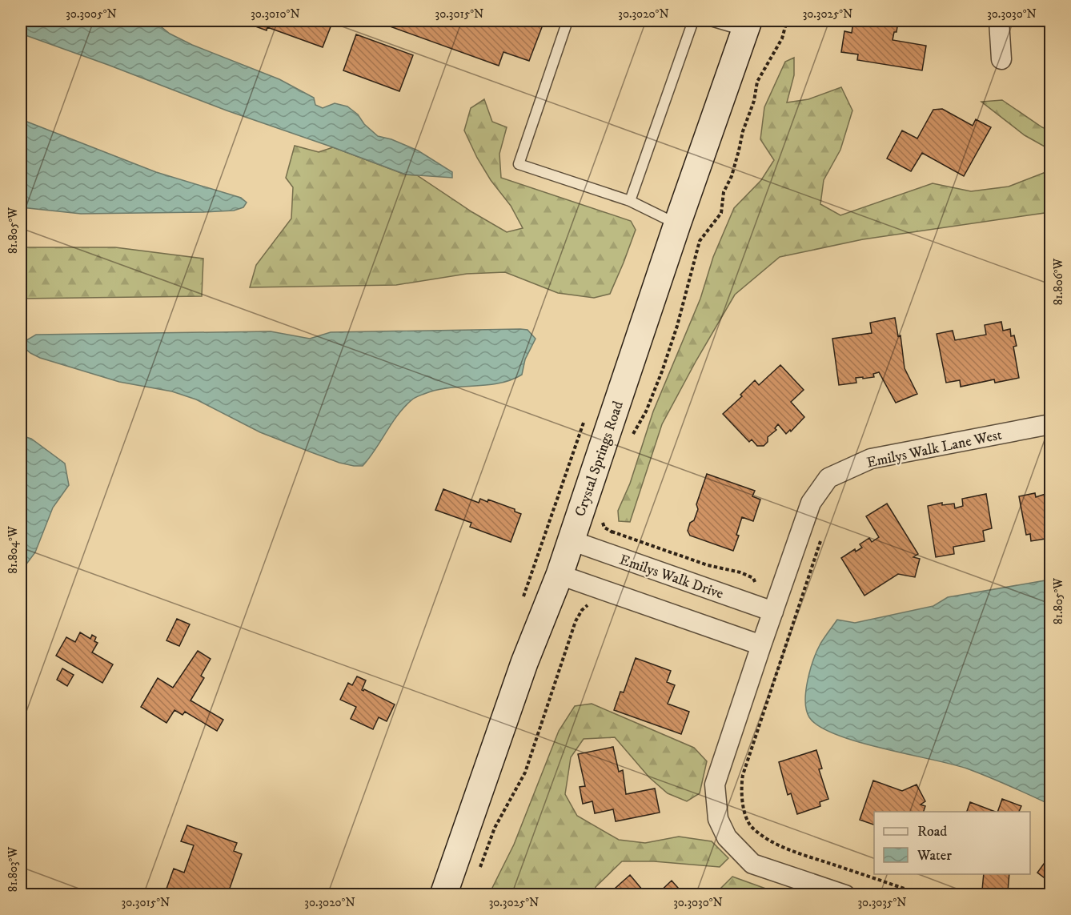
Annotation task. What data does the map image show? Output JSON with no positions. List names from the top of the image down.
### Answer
{
  "streets": {
    "street": ["Emilys Walk Lane West", "Crystal Springs Road", "Emilys Walk Drive"]
  },
  "crossings": [
    ["Emilys Walk Lane West", "Emilys Walk Drive"],
    ["Crystal Springs Road", "Emilys Walk Drive"]
  ],
  "legend": ["Road", "Water"],
  "coordinates": [
    "30.3005°N",
    "30.3010°N",
    "30.3015°N",
    "30.3020°N",
    "30.3025°N",
    "30.3030°N",
    "81.805°W",
    "81.806°W",
    "81.804°W",
    "81.803°W",
    "30.3035°N"
  ]
}
